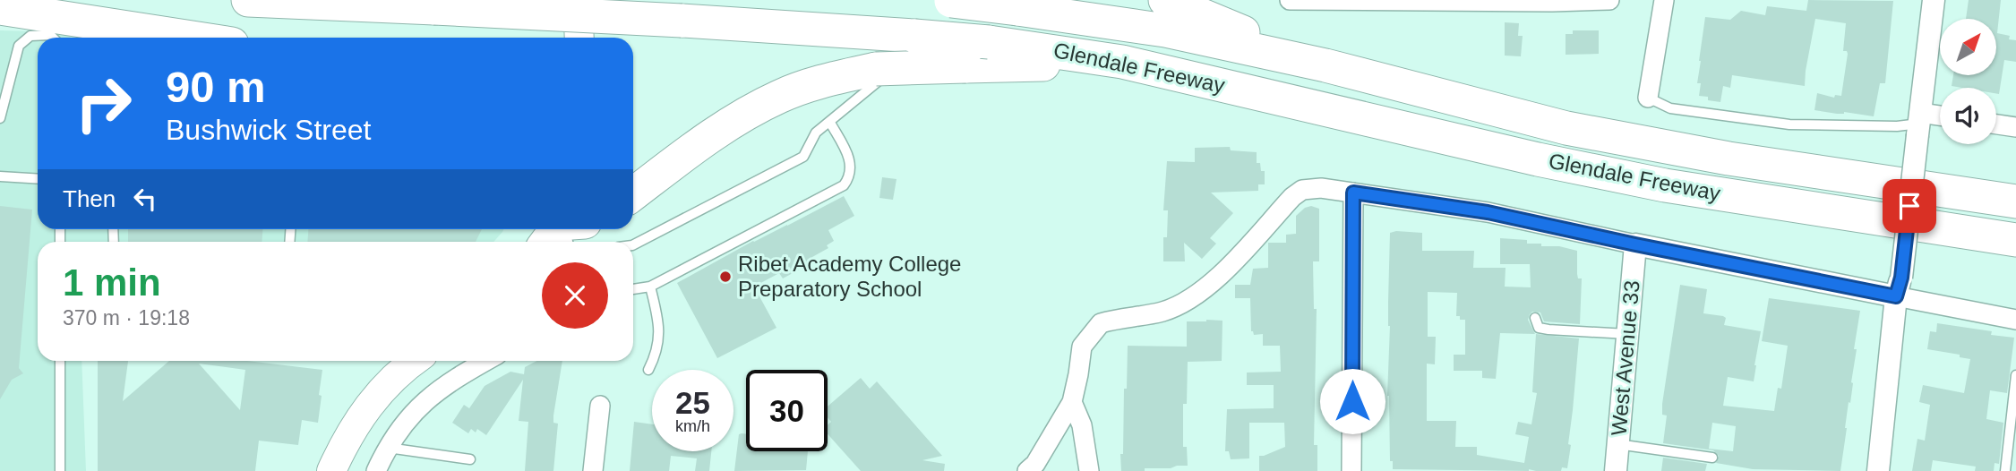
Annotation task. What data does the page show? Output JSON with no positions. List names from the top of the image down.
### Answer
{
  "streets": {
    "highway": ["Glendale Freeway"],
    "street": ["West Avenue 33"]
  },
  "places": ["Ribet Academy College Preparatory School"],
  "north": "top right",
  "page": {
    "turn": ["90 m", "Bushwick Street"],
    "then": "Then",
    "heading": ["1 min", "370 m · 19:18"],
    "speed": "25 km/h",
    "limit": "30"
  }
}
